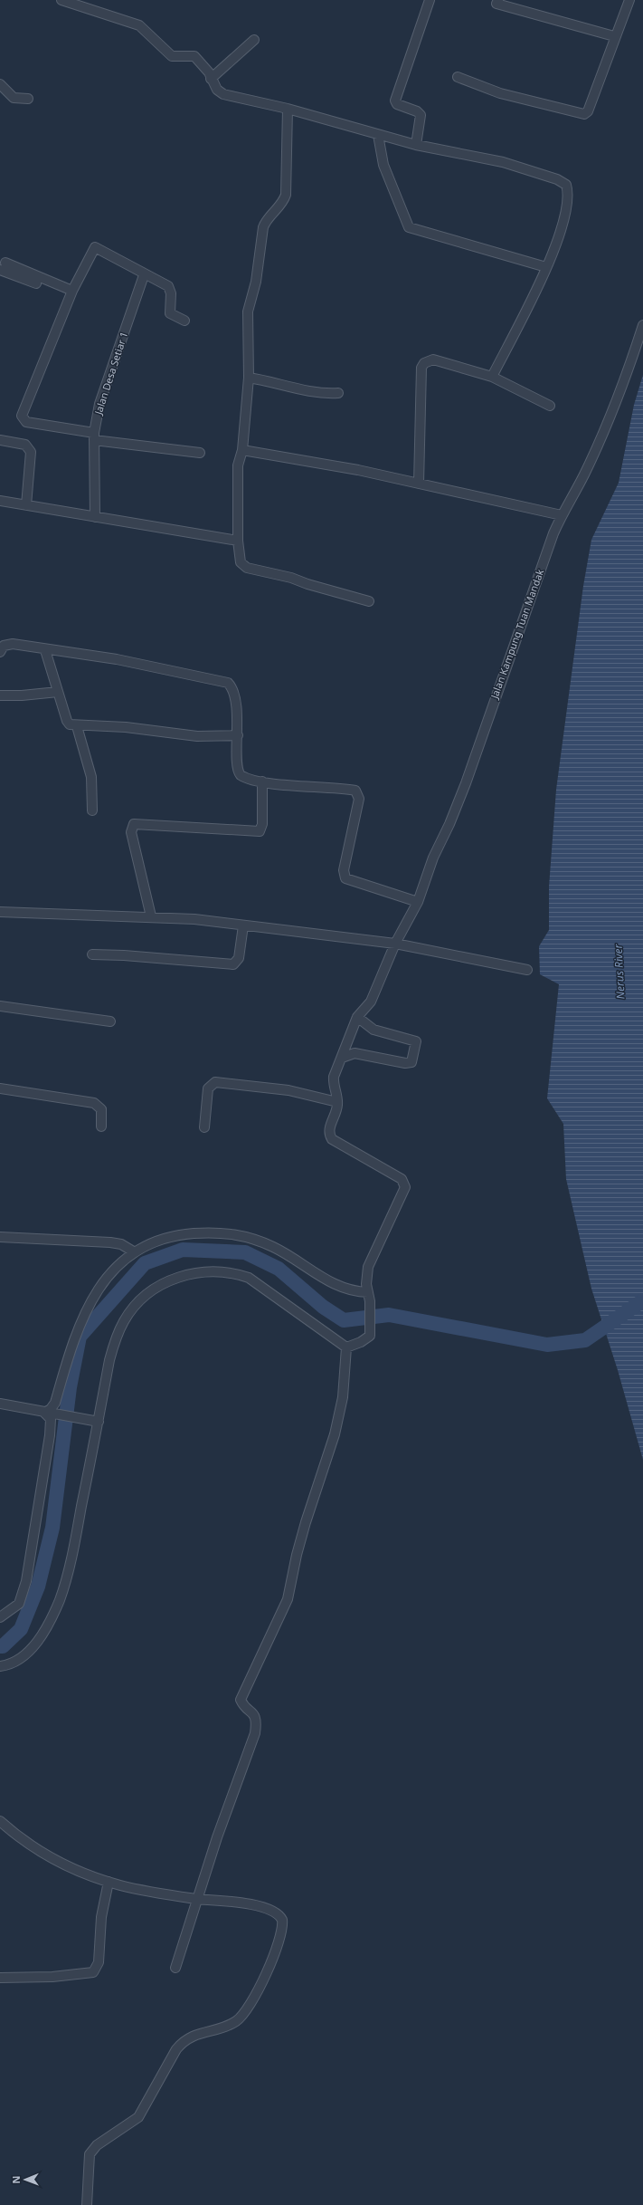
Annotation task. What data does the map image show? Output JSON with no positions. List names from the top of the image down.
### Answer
{
  "streets": {
    "street": ["Jalan Desa Setiar 1", "Jalan Kampung Tuan Mandak"]
  },
  "water": ["Nerus River"],
  "north": "left"
}
